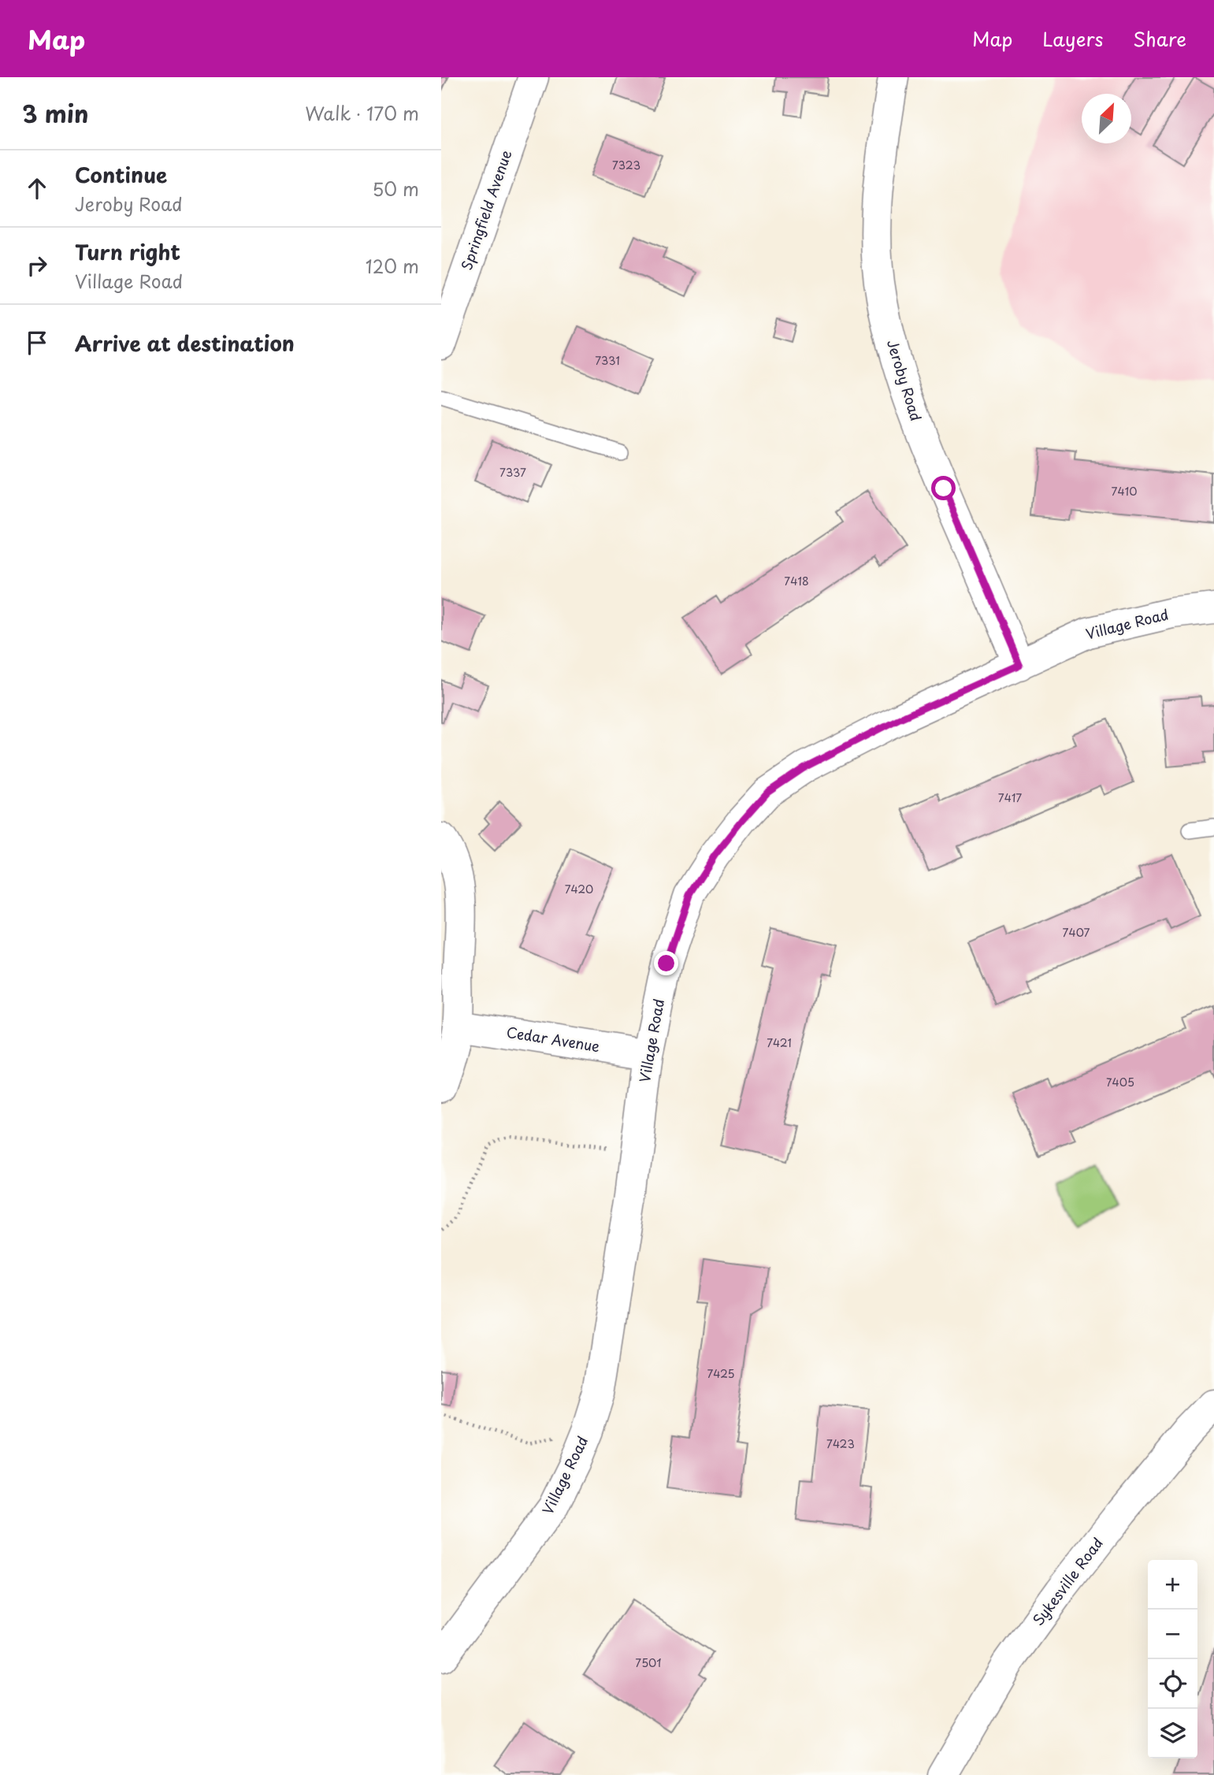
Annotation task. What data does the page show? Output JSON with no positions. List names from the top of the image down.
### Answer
{
  "streets": {
    "street": [
      "Springfield Avenue",
      "Jeroby Road",
      "Village Road",
      "Cedar Avenue",
      "Sykesville Road"
    ]
  },
  "crossings": [
    ["Jeroby Road", "Village Road"],
    ["Village Road", "Cedar Avenue"]
  ],
  "house_numbers": [
    "7323",
    "7331",
    "7337",
    "7410",
    "7418",
    "7417",
    "7420",
    "7407",
    "7421",
    "7405",
    "7425",
    "7423",
    "7501"
  ],
  "north": "top right",
  "page": {
    "header": "Map",
    "nav": ["Map", "Layers", "Share"],
    "heading": ["3 min", "Walk · 170 m"],
    "list": [
      ["Continue", "Jeroby Road", "50 m"],
      ["Turn right", "Village Road", "120 m"],
      "Arrive at destination"
    ],
    "map_buttons": ["+", "−"]
  }
}
